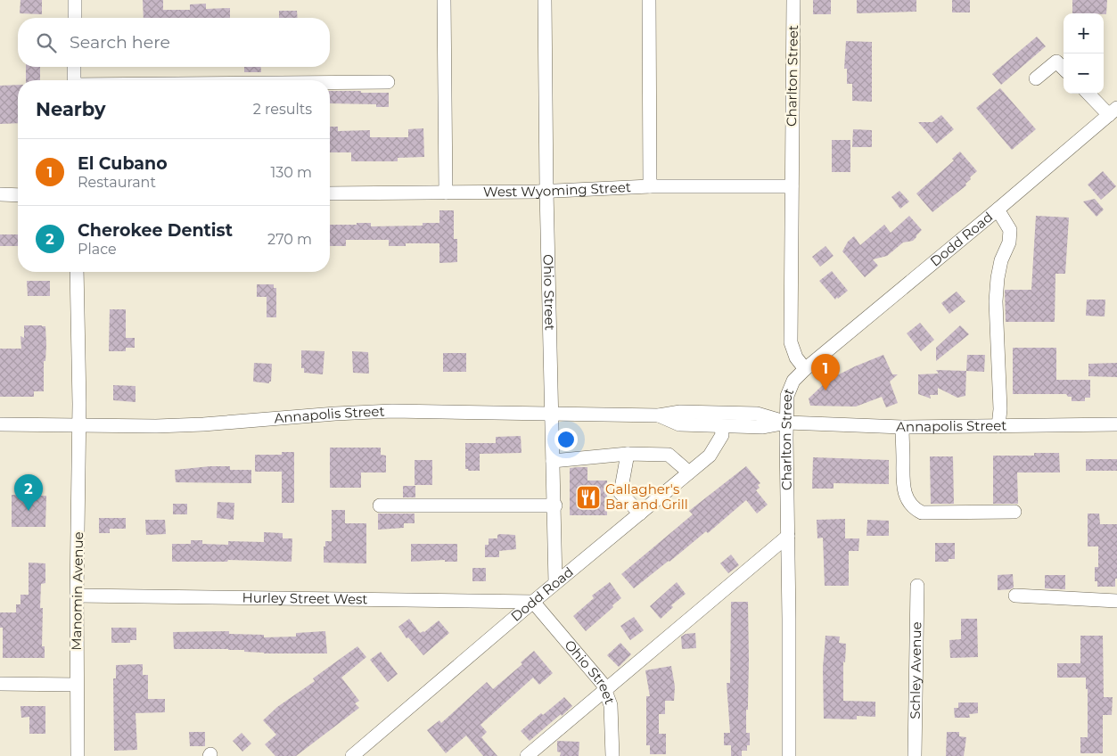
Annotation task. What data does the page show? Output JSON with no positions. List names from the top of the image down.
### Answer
{
  "streets": {
    "street": [
      "Charlton Street",
      "West Wyoming Street",
      "Dodd Road",
      "Ohio Street",
      "Annapolis Street",
      "Manomin Avenue",
      "Hurley Street West",
      "Schley Avenue"
    ]
  },
  "crossings": [
    ["Charlton Street", "West Wyoming Street"],
    ["Charlton Street", "Dodd Road"],
    ["Charlton Street", "Annapolis Street"],
    ["West Wyoming Street", "Ohio Street"],
    ["Dodd Road", "Ohio Street"],
    ["Dodd Road", "Annapolis Street"],
    ["Dodd Road", "Hurley Street West"],
    ["Ohio Street", "Annapolis Street"],
    ["Ohio Street", "Hurley Street West"],
    ["Annapolis Street", "Manomin Avenue"],
    ["Manomin Avenue", "Hurley Street West"]
  ],
  "places": {
    "restaurant": ["Gallagher's Bar and Grill"]
  },
  "page": {
    "map_buttons": ["+", "−"],
    "search": "Search here",
    "heading": ["Nearby", "2 results"],
    "list": [
      {
        "mark": "1",
        "name": "El Cubano",
        "note": "Restaurant",
        "value": "130 m"
      },
      {
        "mark": "2",
        "name": "Cherokee Dentist",
        "note": "Place",
        "value": "270 m"
      }
    ],
    "pins": ["1", "2"]
  }
}
